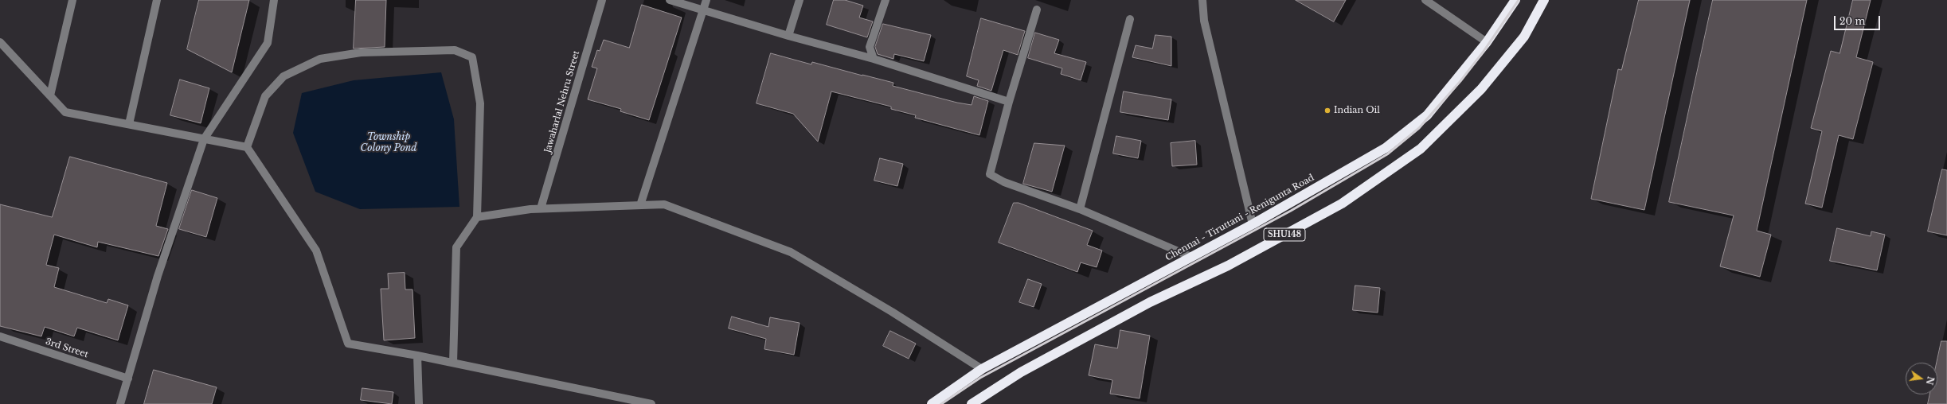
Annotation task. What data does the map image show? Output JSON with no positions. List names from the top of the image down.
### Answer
{
  "streets": {
    "highway": ["Chennai - Tiruttani - Renigunta Road", "SHU148"],
    "street": ["Jawaharlal Nehru Street", "3rd Street"]
  },
  "water": ["Township Colony Pond"],
  "places": ["Indian Oil"],
  "scale_bar": "20 m",
  "north": "right"
}
